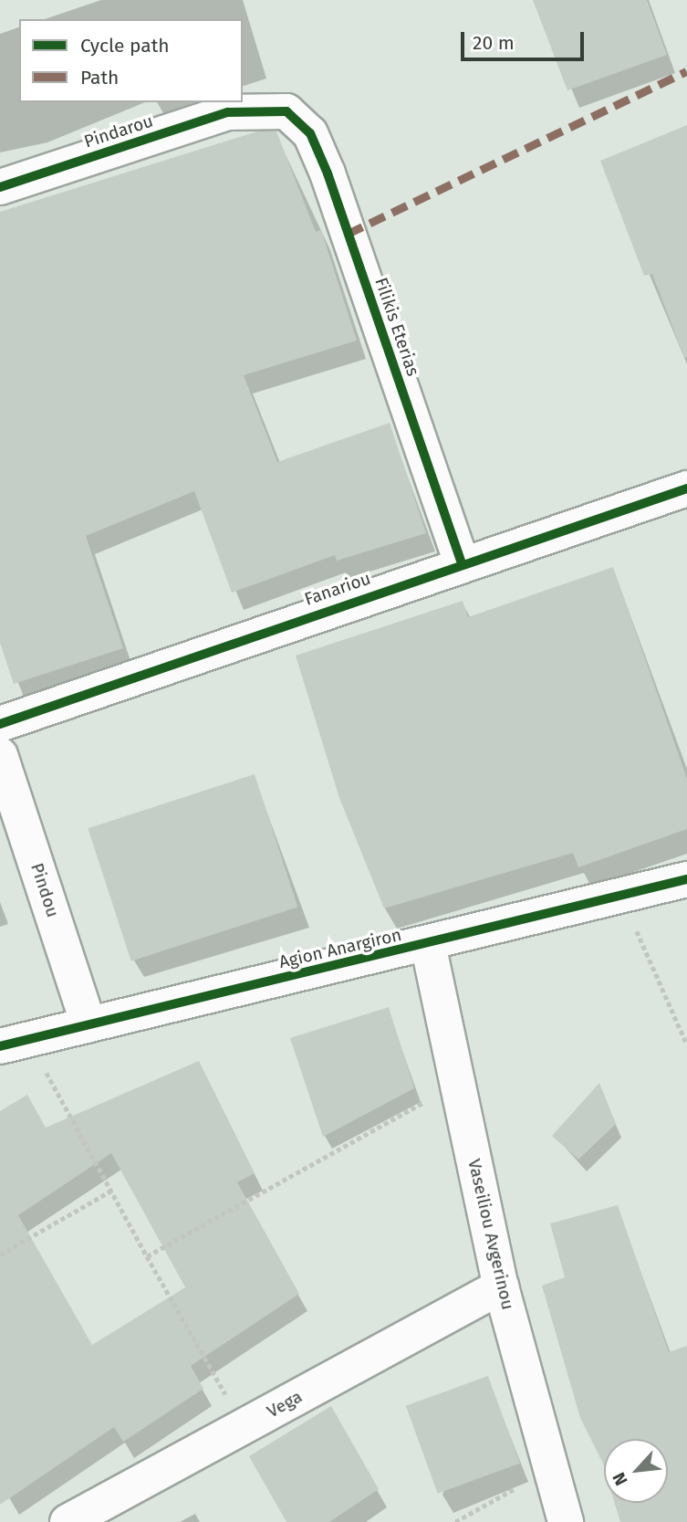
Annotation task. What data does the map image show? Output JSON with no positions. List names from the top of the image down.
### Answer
{
  "streets": {
    "street": [
      "Pindarou",
      "Filikis Eterias",
      "Fanariou",
      "Pindou",
      "Agion Anargiron",
      "Vaseiliou Avgerinou",
      "Vega"
    ]
  },
  "crossings": [
    ["Pindarou", "Filikis Eterias"],
    ["Filikis Eterias", "Fanariou"],
    ["Pindou", "Agion Anargiron"],
    ["Agion Anargiron", "Vaseiliou Avgerinou"],
    ["Vaseiliou Avgerinou", "Vega"]
  ],
  "legend": ["Cycle path", "Path"],
  "scale_bar": "20 m",
  "north": "bottom left"
}
